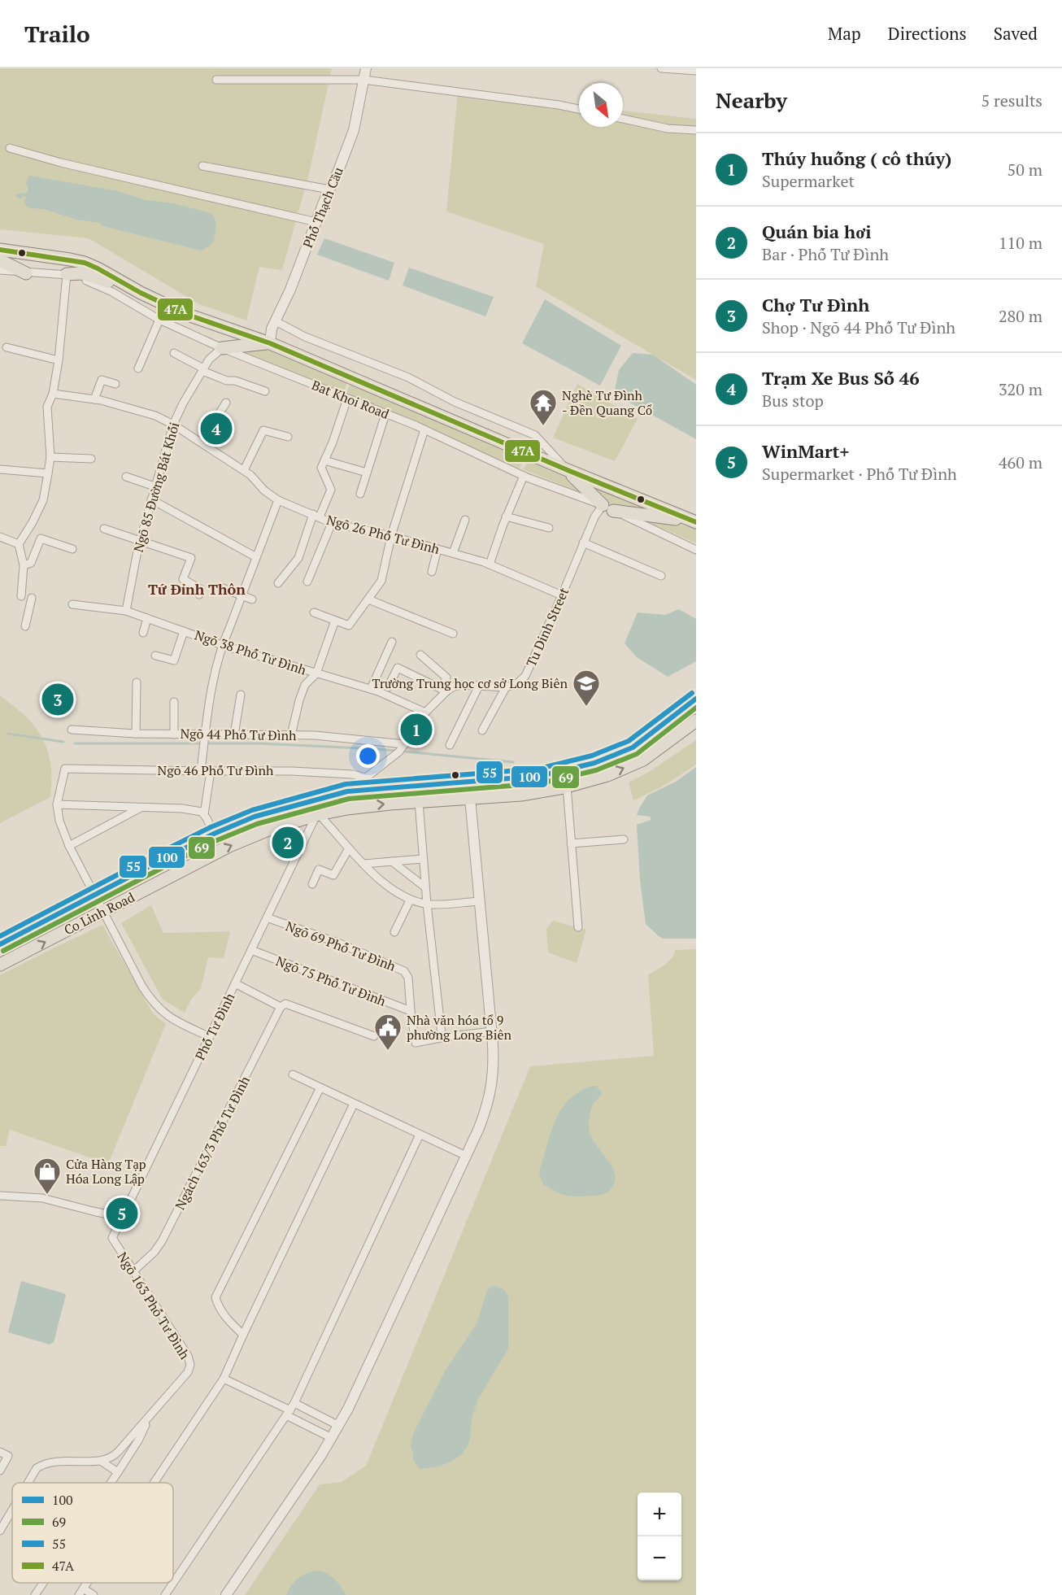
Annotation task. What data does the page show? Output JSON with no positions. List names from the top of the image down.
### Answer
{
  "streets": {
    "main road": ["Co Linh Road"],
    "street": [
      "Phố Thạch Cầu",
      "Bat Khoi Road",
      "Ngõ 85 Đường Bát Khối",
      "Ngõ 26 Phố Tư Đình",
      "Tu Dinh Street",
      "Ngõ 38 Phố Tư Đình",
      "Ngõ 44 Phố Tư Đình",
      "Ngõ 46 Phố Tư Đình",
      "Ngõ 69 Phố Tư Đình",
      "Ngõ 75 Phố Tư Đình",
      "Phố Tư Đình",
      "Ngách 163/3 Phố Tư Đình",
      "Ngõ 163 Phố Tư Đình"
    ]
  },
  "crossings": [
    ["Bat Khoi Road", "Ngõ 85 Đường Bát Khối"],
    ["Bat Khoi Road", "Tu Dinh Street"],
    ["Ngõ 85 Đường Bát Khối", "Ngõ 26 Phố Tư Đình"],
    ["Ngõ 85 Đường Bát Khối", "Ngõ 38 Phố Tư Đình"],
    ["Ngõ 26 Phố Tư Đình", "Tu Dinh Street"],
    ["Co Linh Road", "Phố Tư Đình"],
    ["Ngõ 69 Phố Tư Đình", "Ngõ 75 Phố Tư Đình"],
    ["Ngõ 69 Phố Tư Đình", "Phố Tư Đình"],
    ["Ngõ 75 Phố Tư Đình", "Phố Tư Đình"],
    ["Phố Tư Đình", "Ngõ 163 Phố Tư Đình"],
    ["Ngách 163/3 Phố Tư Đình", "Ngõ 163 Phố Tư Đình"]
  ],
  "districts": ["Tứ Đỉnh Thôn"],
  "places": {
    "temple": ["Nghè Tư Đình - Đền Quang Cổ"],
    "school or university": ["Trường Trung học cơ sở Long Biên"],
    "public building": ["Nhà văn hóa tổ 9 phường Long Biên"],
    "shop": ["Cửa Hàng Tạp Hóa Long Lập"]
  },
  "lines": [
    "transit line 47A",
    "transit line 55",
    "transit line 100",
    "transit line 69"
  ],
  "legend": [
    "100",
    "69",
    "55",
    "47A"
  ],
  "north": "bottom right",
  "page": {
    "header": "Trailo",
    "nav": ["Map", "Directions", "Saved"],
    "heading": ["Nearby", "5 results"],
    "list": [
      {
        "mark": "1",
        "name": "Thúy huống ( cô thúy)",
        "note": "Supermarket",
        "value": "50 m"
      },
      {
        "mark": "2",
        "name": "Quán bia hơi",
        "note": "Bar · Phố Tư Đình",
        "value": "110 m"
      },
      {
        "mark": "3",
        "name": "Chợ Tư Đình",
        "note": "Shop · Ngõ 44 Phố Tư Đình",
        "value": "280 m"
      },
      {
        "mark": "4",
        "name": "Trạm Xe Bus Số 46",
        "note": "Bus stop",
        "value": "320 m"
      },
      {
        "mark": "5",
        "name": "WinMart+",
        "note": "Supermarket · Phố Tư Đình",
        "value": "460 m"
      }
    ],
    "pins": [
      "4",
      "3",
      "1",
      "2",
      "5"
    ],
    "map_buttons": ["+", "−"]
  }
}
